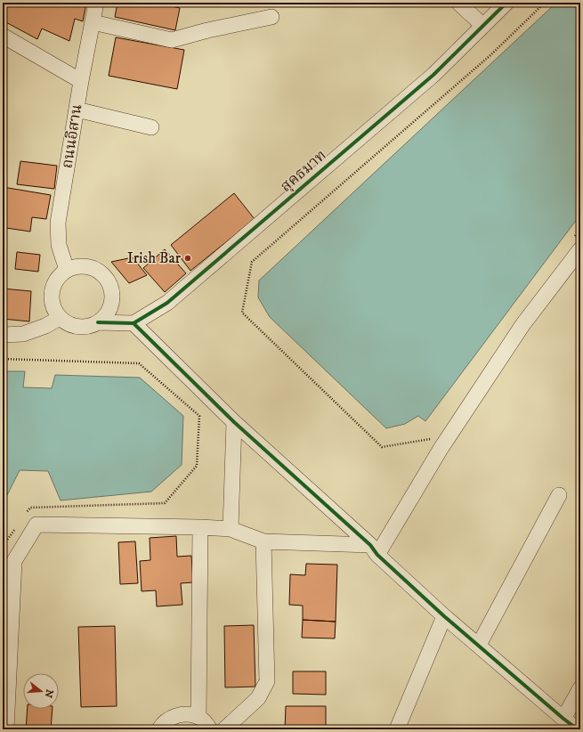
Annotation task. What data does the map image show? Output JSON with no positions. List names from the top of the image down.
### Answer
{
  "streets": {
    "street": ["ถนนอิสาน", "สุคธมาท"]
  },
  "places": ["Irish Bar"],
  "north": "right"
}
